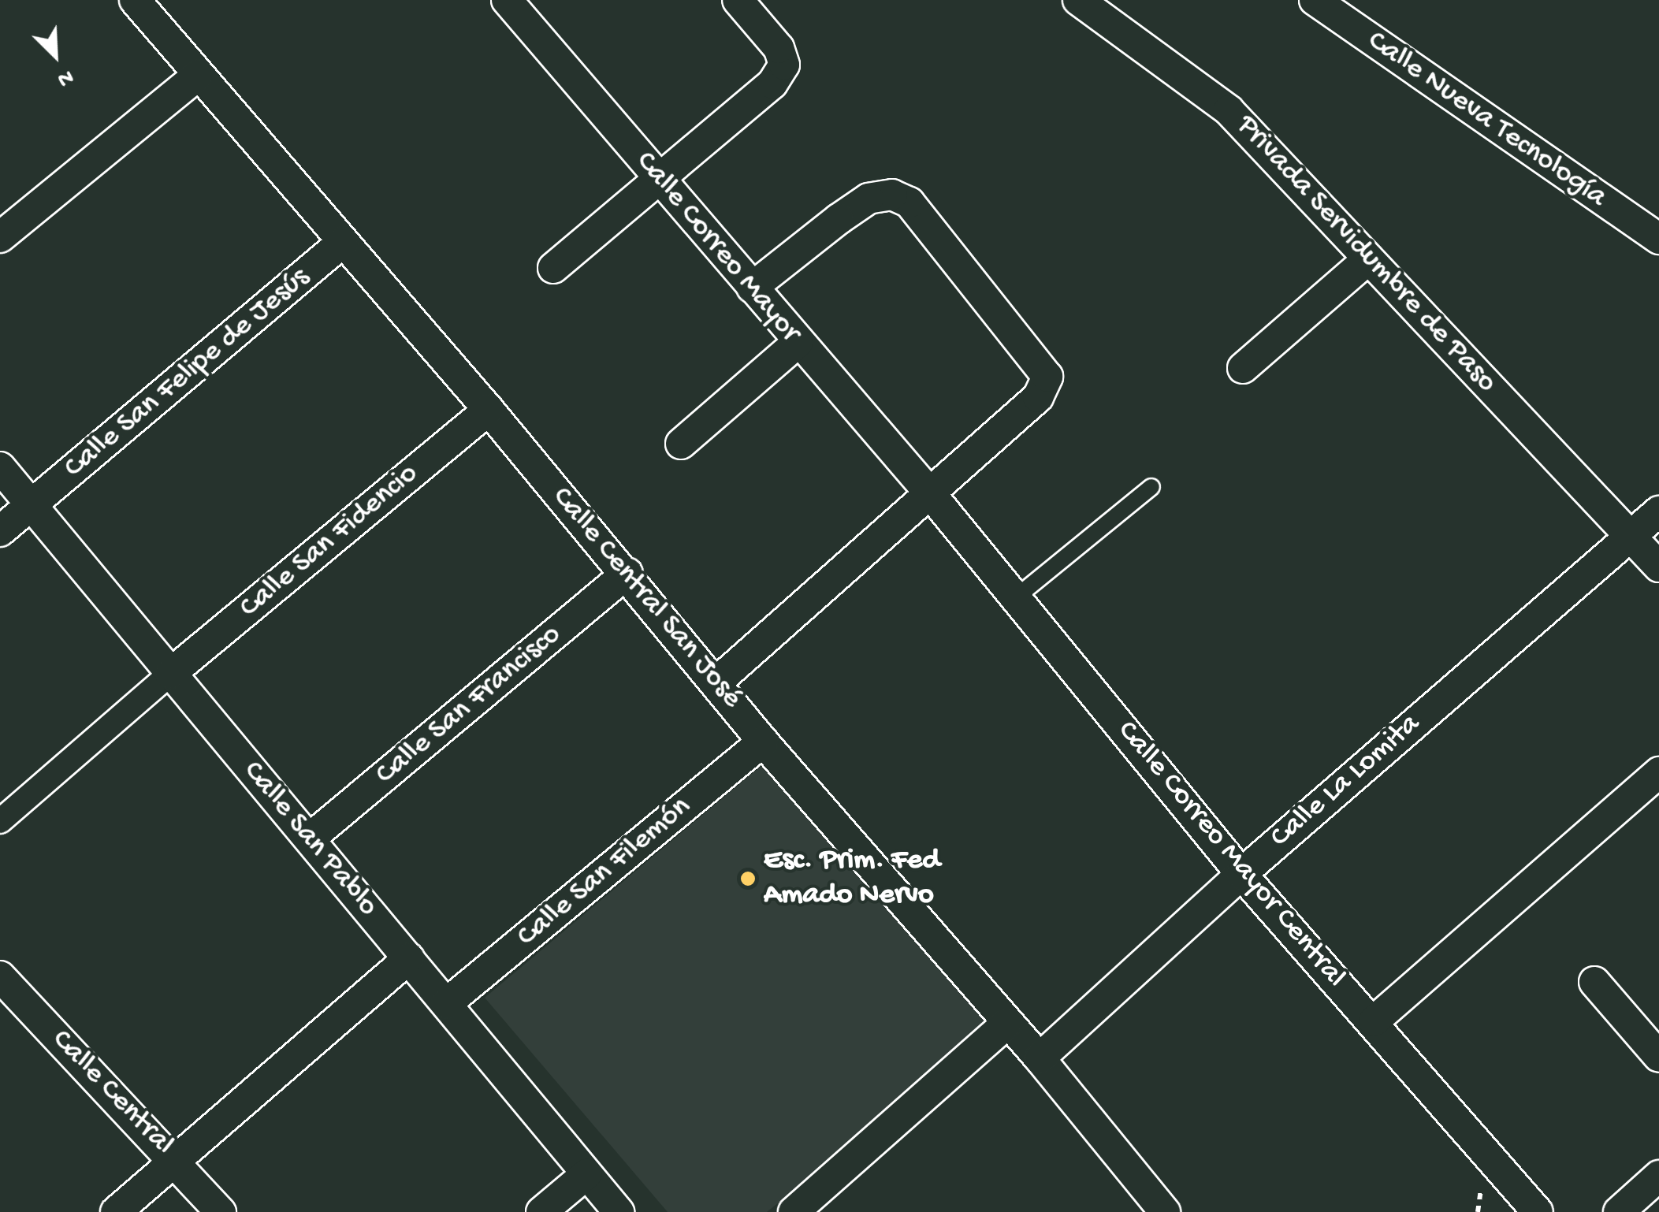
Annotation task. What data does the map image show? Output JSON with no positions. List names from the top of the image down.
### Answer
{
  "streets": {
    "street": [
      "Calle Nueva Tecnología",
      "Calle Correo Mayor",
      "Privada Servidumbre de Paso",
      "Calle San Felipe de Jesús",
      "Calle San Fidencio",
      "Calle Central San José",
      "Calle San Francisco",
      "Calle La Lomita",
      "Calle San Pablo",
      "Calle Correo Mayor Central",
      "Calle San Filemón",
      "Calle Central"
    ]
  },
  "crossings": [
    ["Calle Correo Mayor", "Calle Correo Mayor Central"],
    ["Privada Servidumbre de Paso", "Calle La Lomita"],
    ["Calle San Felipe de Jesús", "Calle Central San José"],
    ["Calle San Felipe de Jesús", "Calle San Pablo"],
    ["Calle San Fidencio", "Calle Central San José"],
    ["Calle San Fidencio", "Calle San Pablo"],
    ["Calle Central San José", "Calle San Francisco"],
    ["Calle Central San José", "Calle La Lomita"],
    ["Calle Central San José", "Calle San Filemón"],
    ["Calle San Francisco", "Calle San Pablo"],
    ["Calle La Lomita", "Calle Correo Mayor Central"],
    ["Calle San Pablo", "Calle San Filemón"]
  ],
  "places": ["Esc. Prim. Fed Amado Nervo"],
  "north": "bottom right"
}
